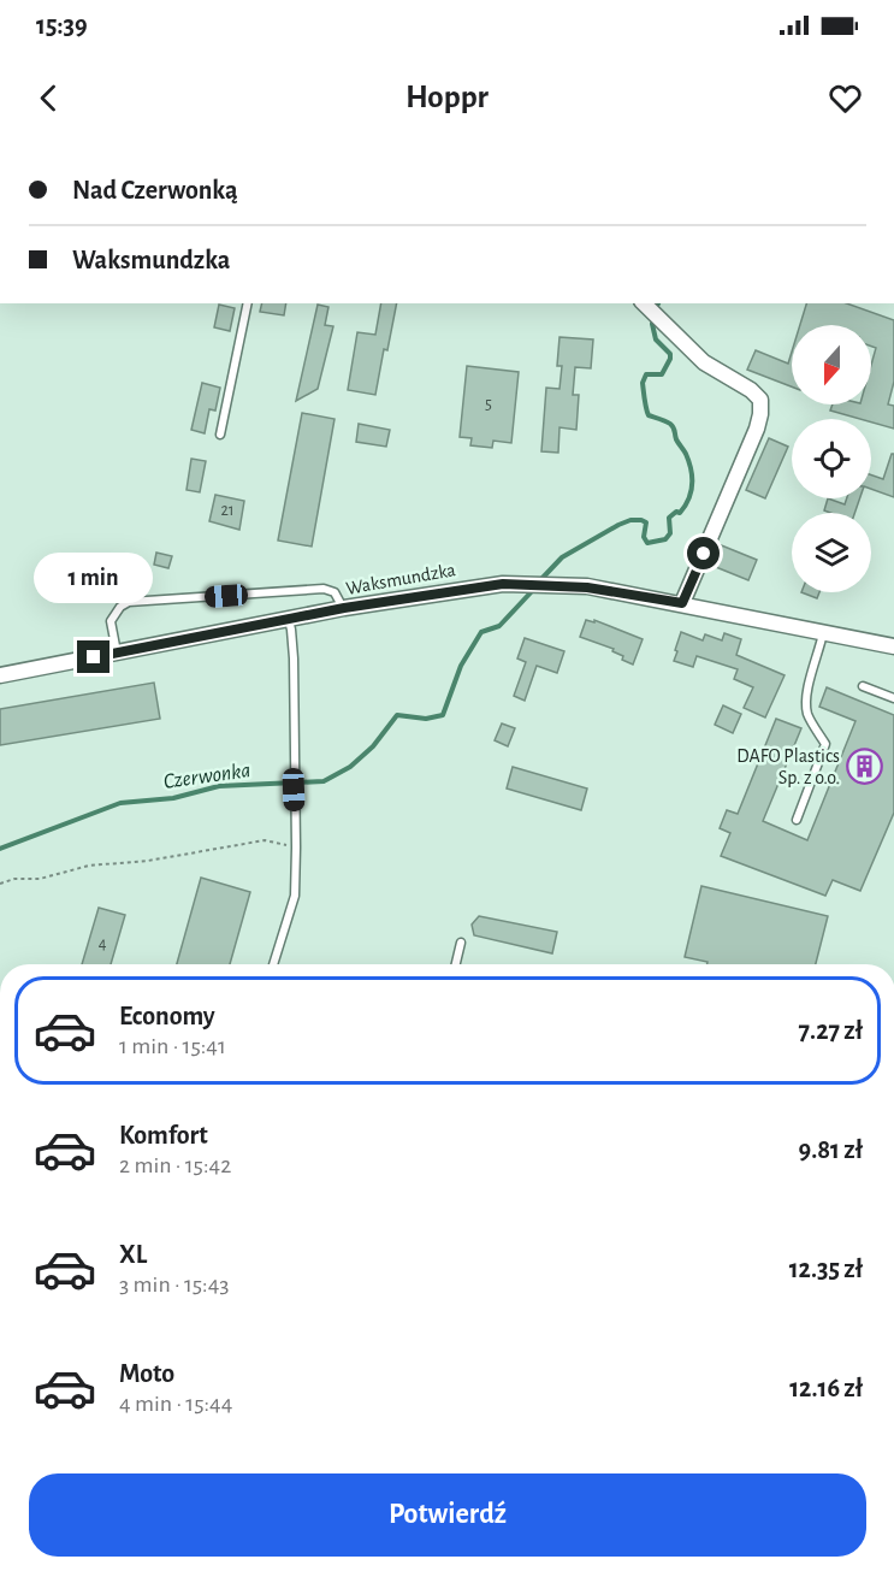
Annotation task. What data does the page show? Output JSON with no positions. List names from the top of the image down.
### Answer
{
  "streets": {
    "street": ["Waksmundzka"]
  },
  "water": ["Czerwonka"],
  "places": {
    "building": ["DAFO Plastics Sp. z o.o."]
  },
  "house_numbers": ["5", "21", "4"],
  "north": "bottom",
  "page": {
    "status": "15:39",
    "header": "Hoppr",
    "banner": ["Nad Czerwonką", "Waksmundzka"],
    "bubble": "1 min",
    "list": [
      {
        "name": "Economy",
        "note": "1 min · 15:41",
        "value": "7.27 zł"
      },
      {
        "name": "Komfort",
        "note": "2 min · 15:42",
        "value": "9.81 zł"
      },
      {
        "name": "XL",
        "note": "3 min · 15:43",
        "value": "12.35 zł"
      },
      {
        "name": "Moto",
        "note": "4 min · 15:44",
        "value": "12.16 zł"
      }
    ],
    "buttons": "Potwierdź"
  }
}
